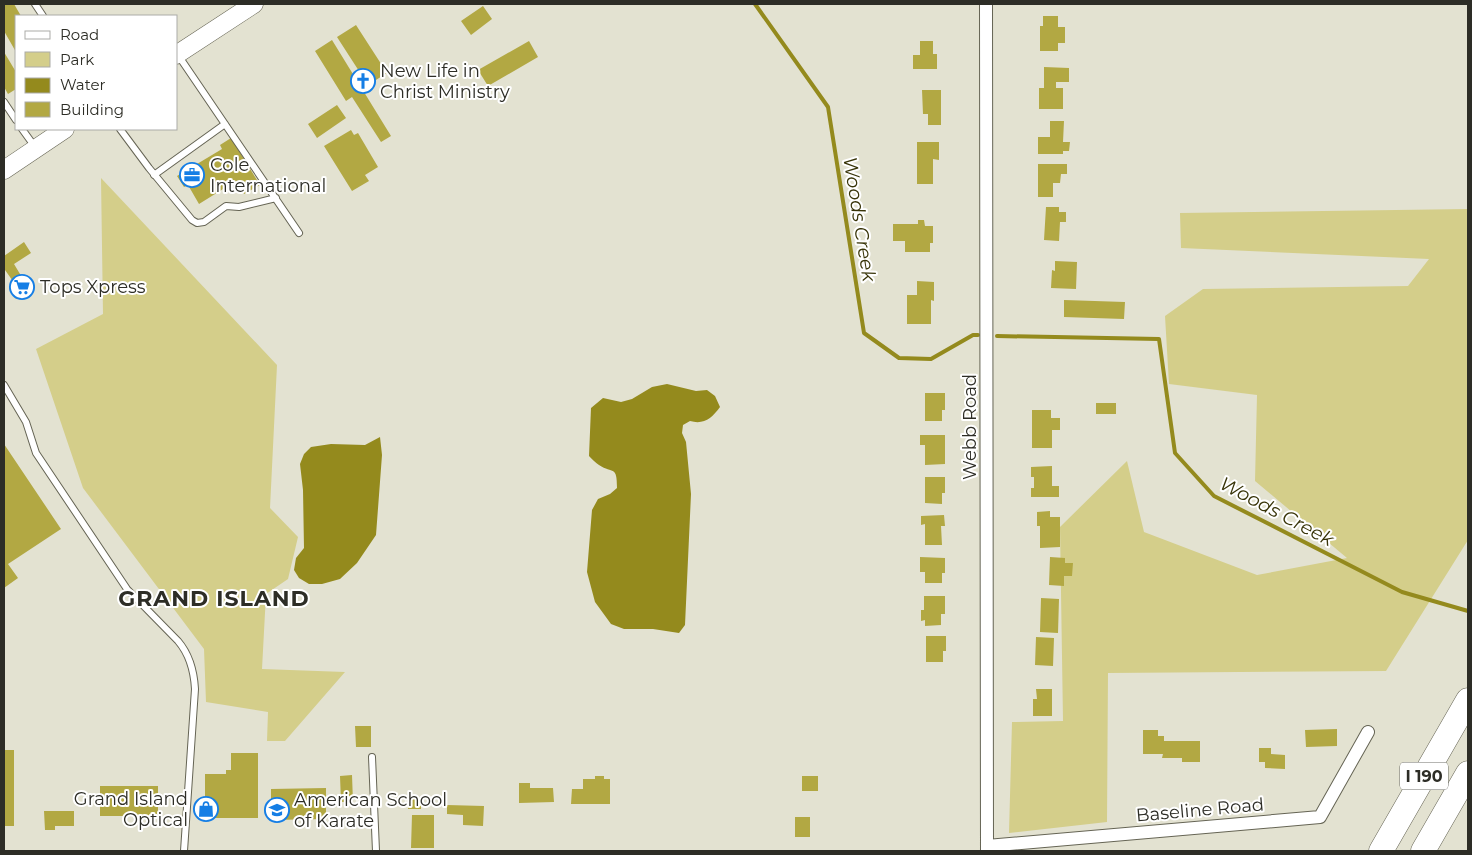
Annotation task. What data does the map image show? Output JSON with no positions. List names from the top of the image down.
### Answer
{
  "streets": {
    "highway": ["I 190"],
    "street": ["Webb Road", "Baseline Road"]
  },
  "crossings": [
    ["Webb Road", "Baseline Road"]
  ],
  "districts": ["GRAND ISLAND"],
  "water": ["Woods Creek"],
  "places": {
    "church": ["New Life in Christ Ministry"],
    "office": ["Cole International"],
    "supermarket": ["Tops Xpress"],
    "shop": ["Grand Island Optical"],
    "school or university": ["American School of Karate"]
  },
  "legend": [
    "Road",
    "Park",
    "Water",
    "Building"
  ]
}
